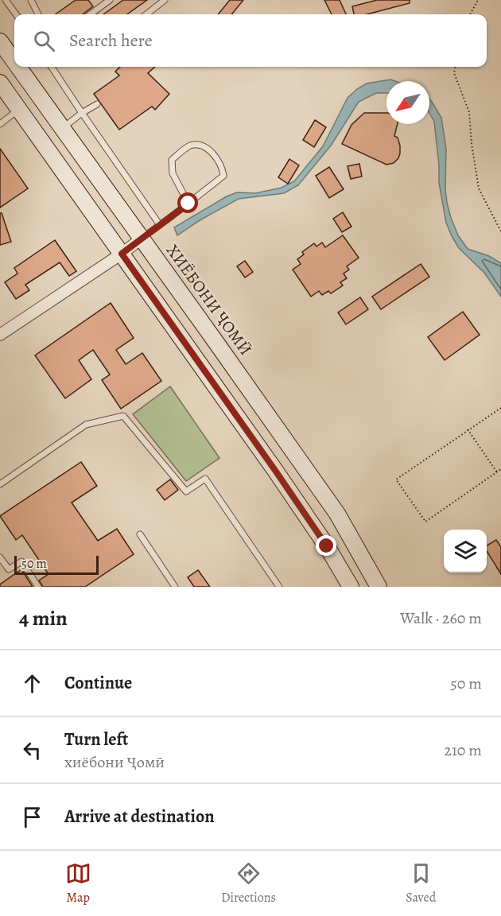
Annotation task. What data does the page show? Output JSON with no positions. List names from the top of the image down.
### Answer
{
  "streets": {
    "main road": ["ХИЁБОНИ ҶОМӢ"]
  },
  "scale_bar": "50 m",
  "north": "bottom left",
  "page": {
    "search": "Search here",
    "scale": "50 m",
    "heading": ["4 min", "Walk · 260 m"],
    "list": [
      ["Continue", "50 m"],
      ["Turn left", "хиёбони Ҷомӣ", "210 m"],
      "Arrive at destination"
    ],
    "nav": ["Map", "Directions", "Saved"]
  }
}
